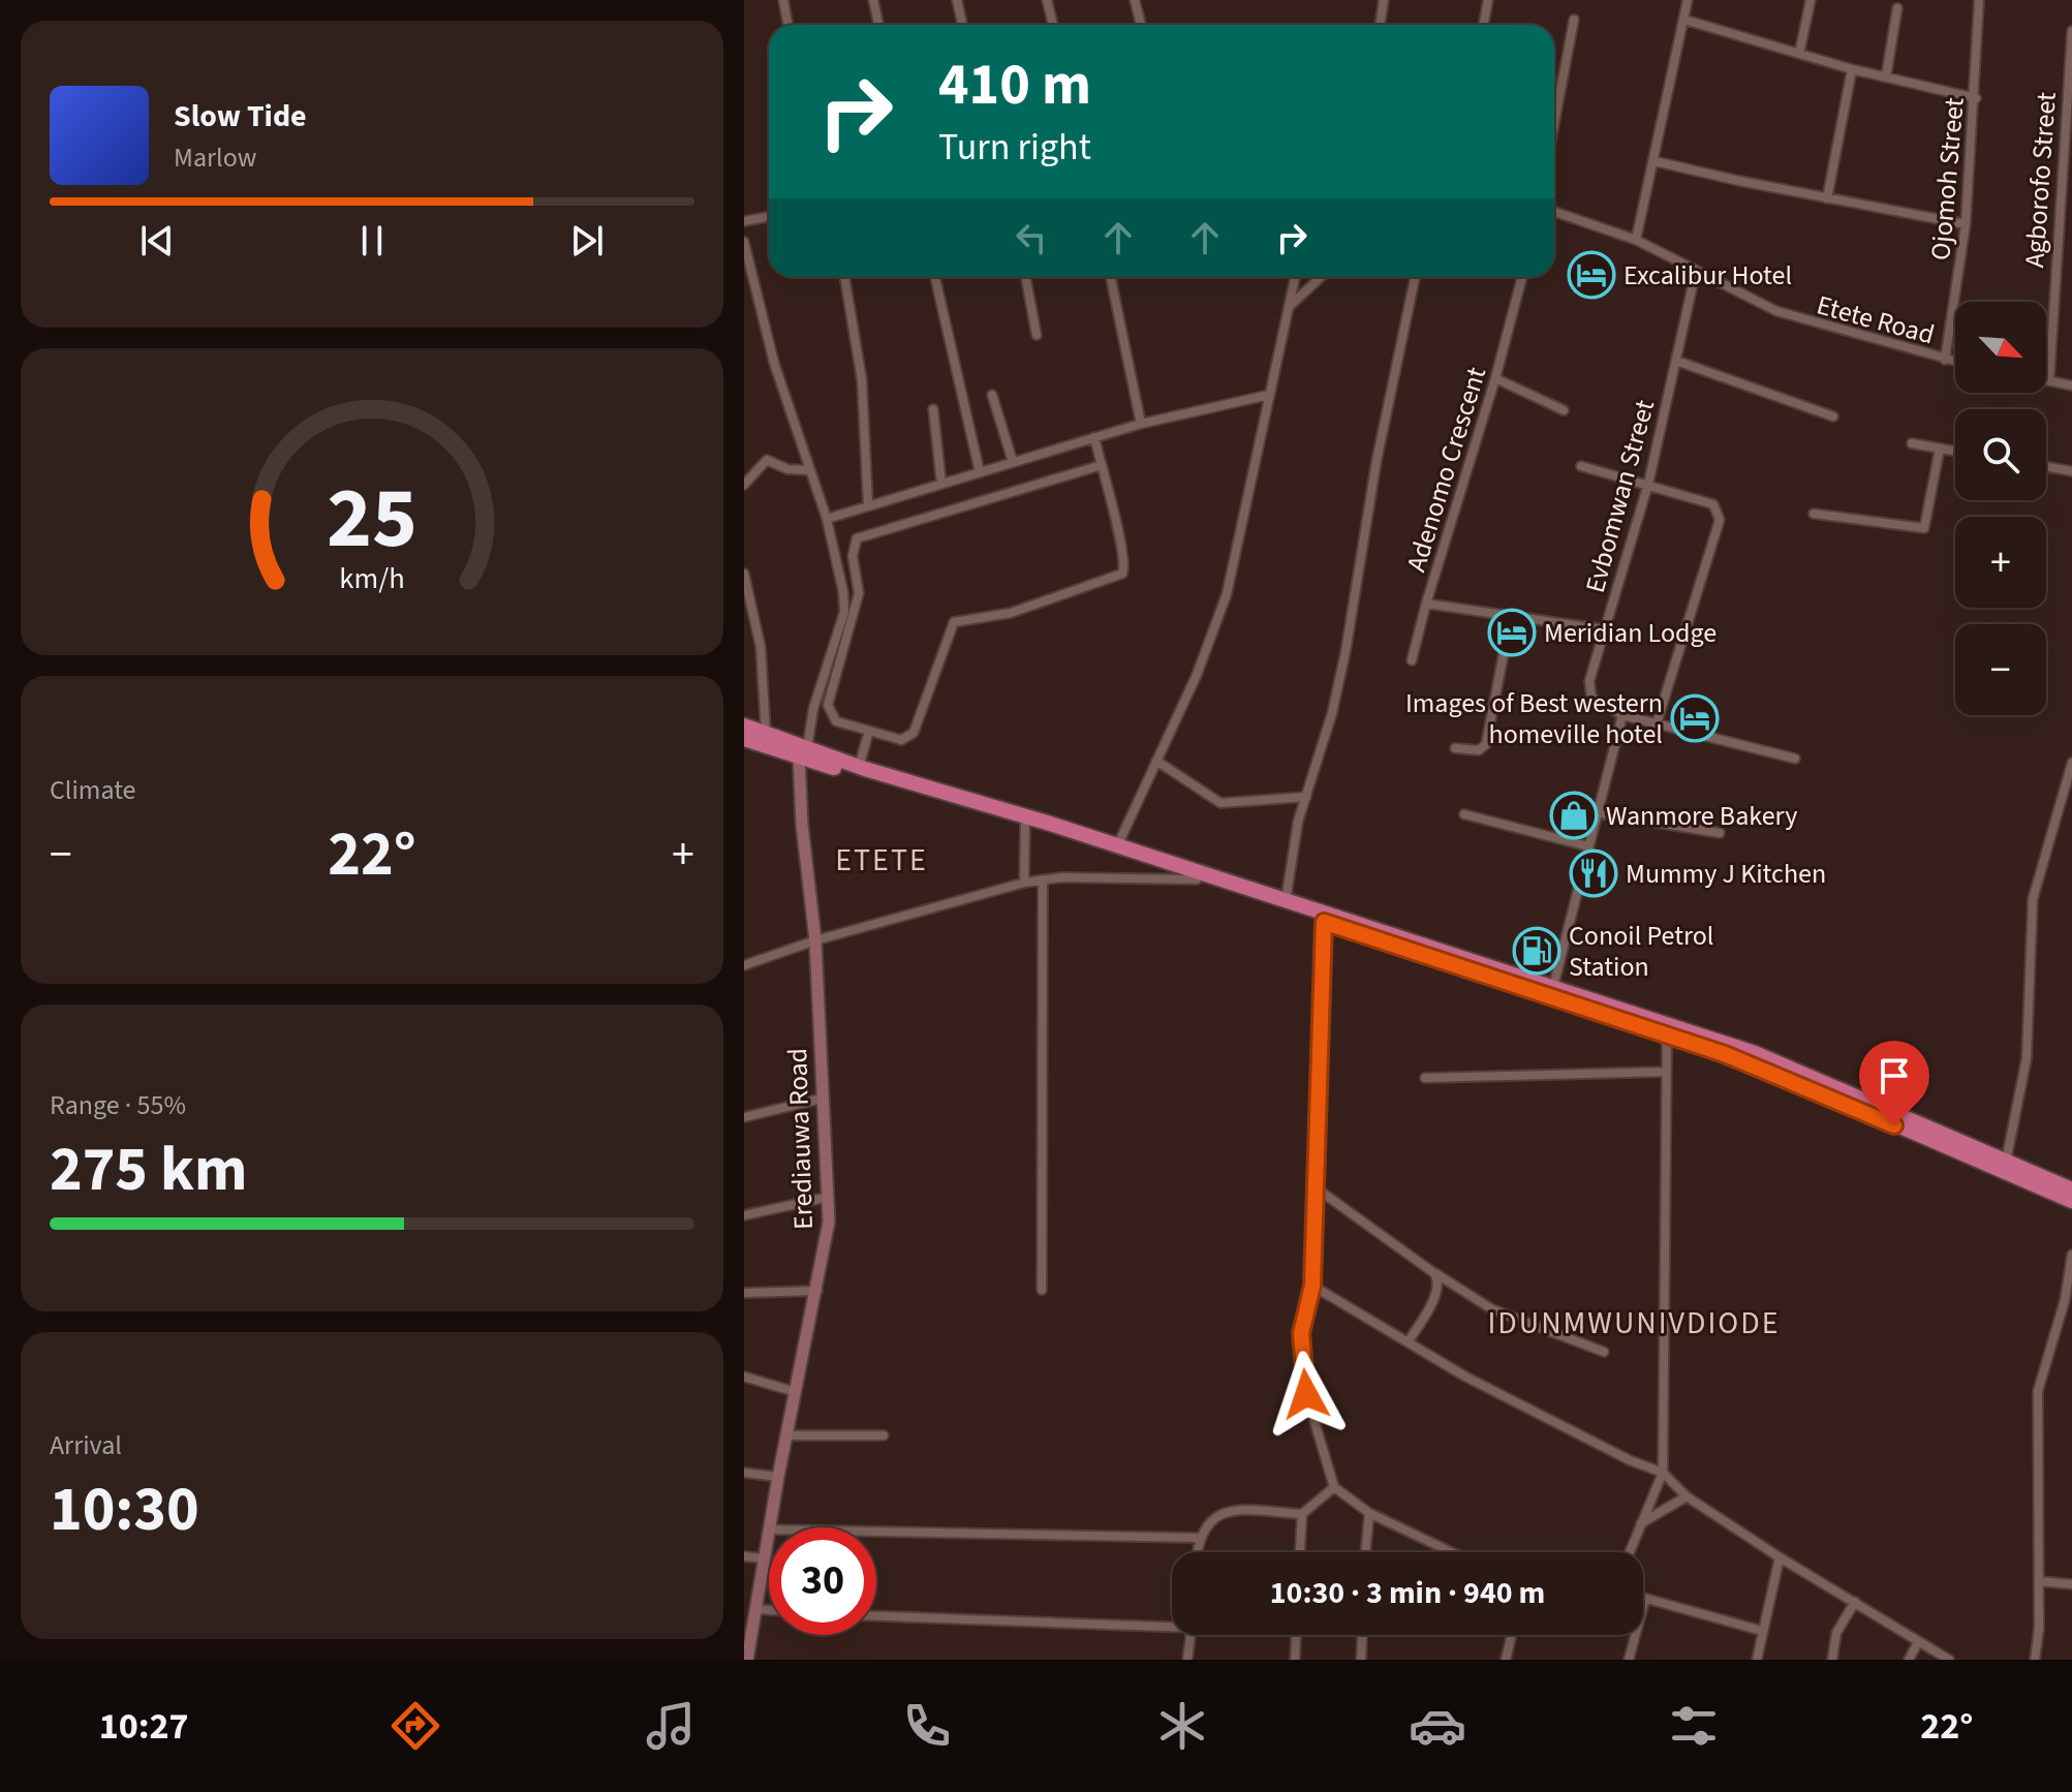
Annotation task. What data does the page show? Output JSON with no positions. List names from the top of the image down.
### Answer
{
  "streets": {
    "street": [
      "Ojomoh Street",
      "Agborofo Street",
      "Etete Road",
      "Adenomo Crescent",
      "Evbomwan Street",
      "Erediauwa Road"
    ]
  },
  "crossings": [
    ["Ojomoh Street", "Etete Road"],
    ["Etete Road", "Evbomwan Street"],
    ["Adenomo Crescent", "Evbomwan Street"]
  ],
  "districts": ["ETETE", "IDUNMWUNIVDIODE"],
  "places": {
    "hotel": ["Excalibur Hotel", "Meridian Lodge", "Images of Best western homeville hotel"],
    "shop": ["Wanmore Bakery"],
    "restaurant": ["Mummy J Kitchen"],
    "fuel station": ["Conoil Petrol Station"]
  },
  "north": "bottom right",
  "page": {
    "turn": ["410 m", "Turn right"],
    "song": ["Slow Tide", "Marlow"],
    "map_buttons": ["+", "−"],
    "tile": [
      "Climate",
      ["Range · 55%", "275 km"],
      ["Arrival", "10:30"]
    ],
    "heat": ["−", "22°", "+"],
    "limit": "30",
    "trip": "10:30 · 3 min · 940 m",
    "tabs": ["10:27", "22°"],
    "gauge": ["25", "km/h"]
  }
}
